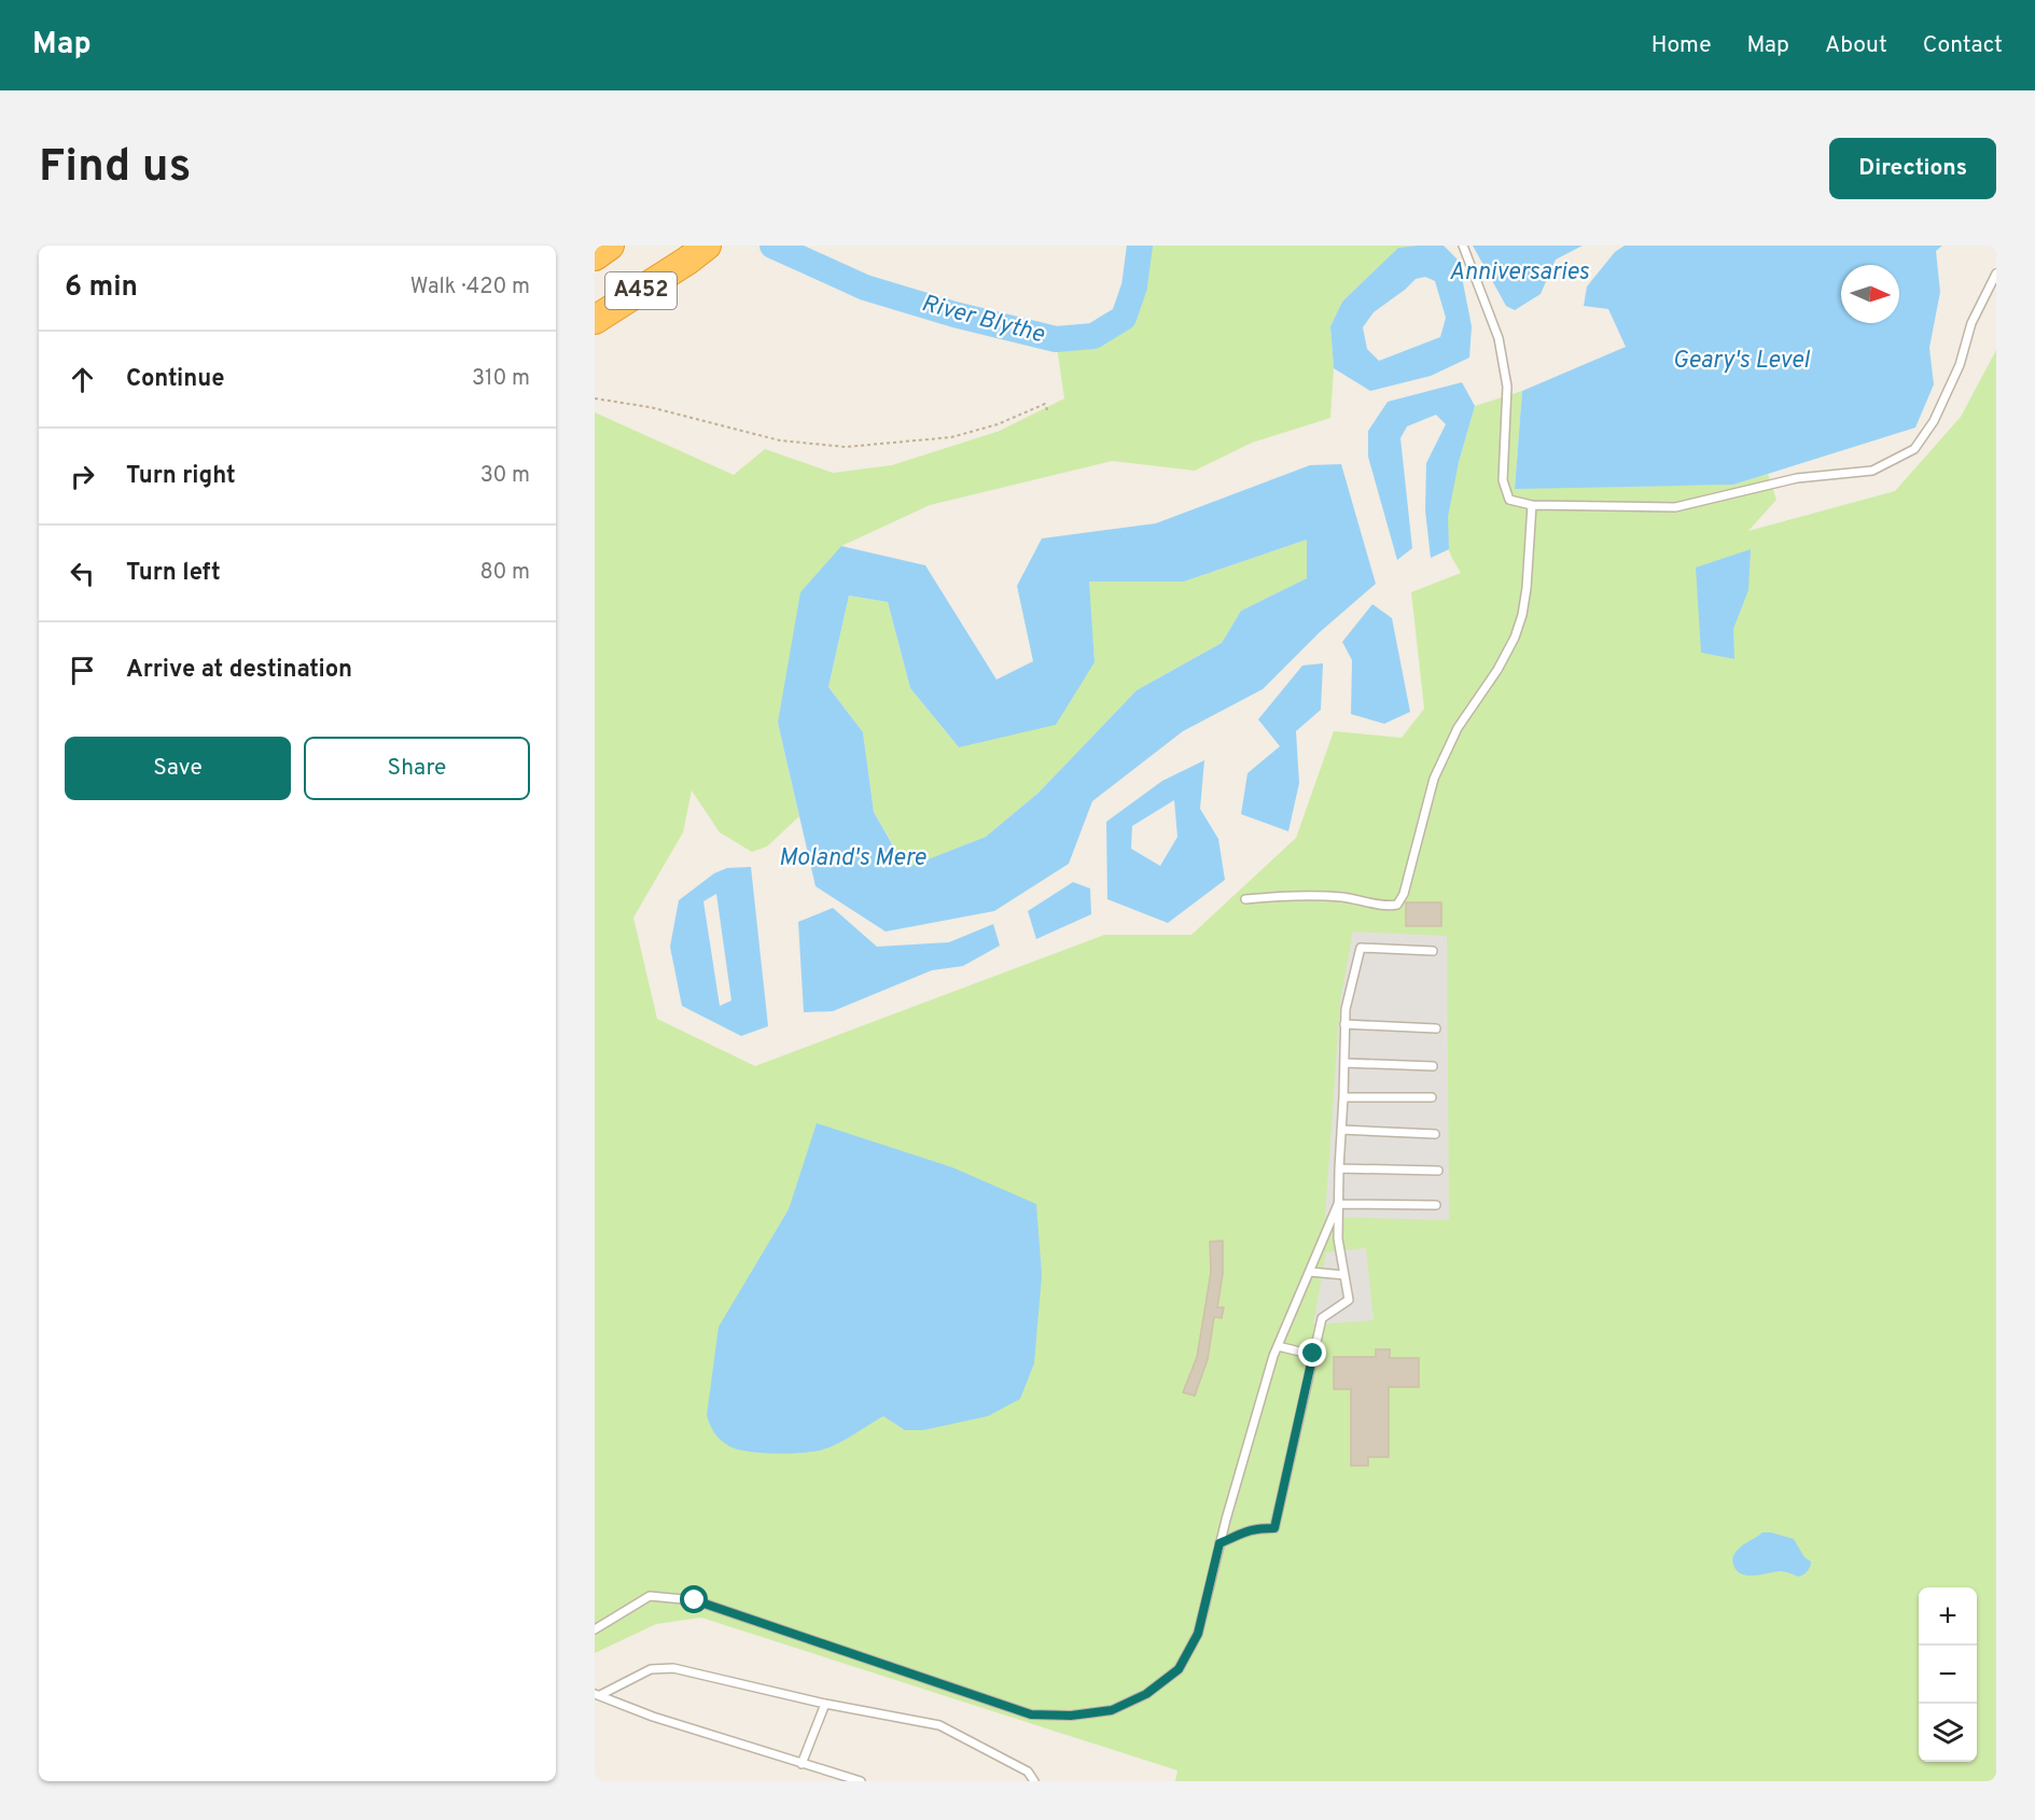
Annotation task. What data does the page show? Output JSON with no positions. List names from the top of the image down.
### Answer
{
  "streets": {
    "highway": ["A452"]
  },
  "water": [
    "Anniversaries",
    "River Blythe",
    "Geary's Level",
    "Moland's Mere"
  ],
  "north": "right",
  "page": {
    "header": "Map",
    "nav": [
      "Home",
      "Map",
      "About",
      "Contact"
    ],
    "buttons": [
      "Directions",
      ["Save", "Share"]
    ],
    "title": "Find us",
    "heading": ["6 min", "Walk · 420 m"],
    "list": [
      ["Continue", "310 m"],
      ["Turn right", "30 m"],
      ["Turn left", "80 m"],
      "Arrive at destination"
    ],
    "map_buttons": ["+", "−"]
  }
}
